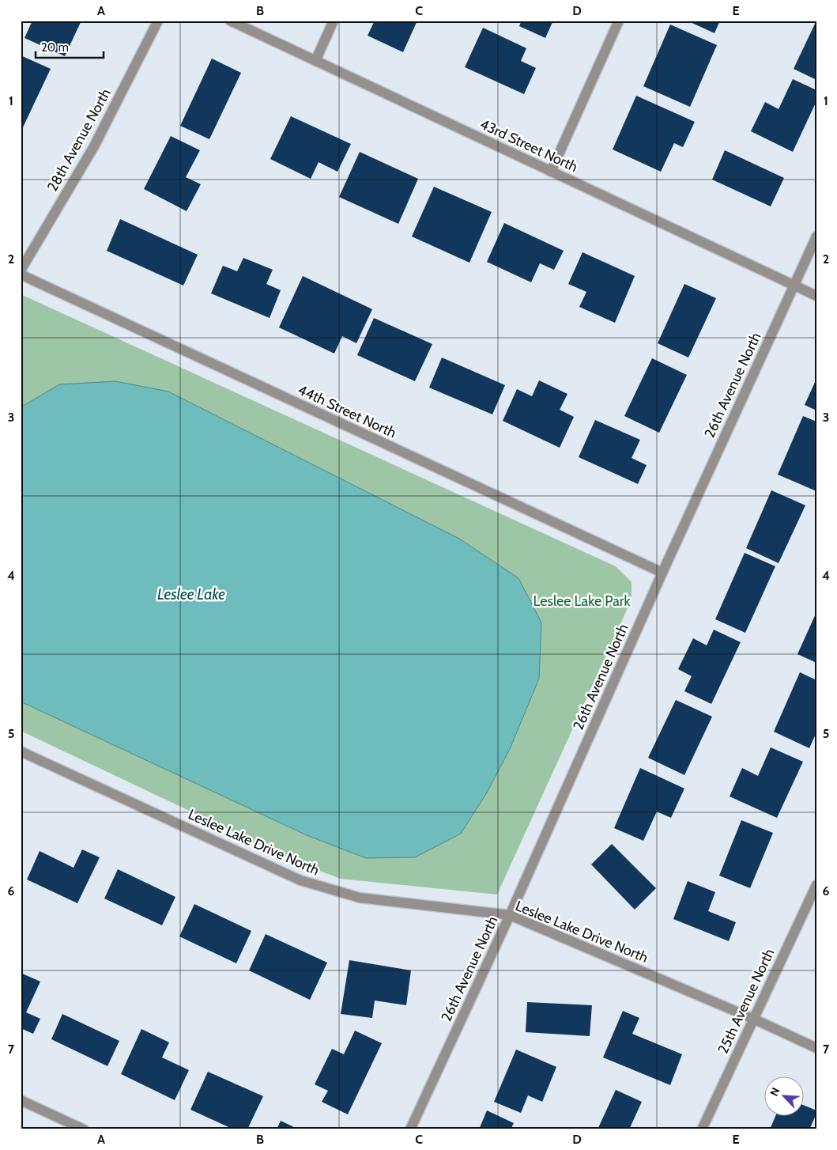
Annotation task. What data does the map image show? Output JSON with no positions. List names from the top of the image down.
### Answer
{
  "streets": {
    "street": [
      "28th Avenue North",
      "43rd Street North",
      "26th Avenue North",
      "44th Street North",
      "Leslee Lake Drive North",
      "25th Avenue North"
    ]
  },
  "crossings": [
    ["43rd Street North", "26th Avenue North"],
    ["26th Avenue North", "44th Street North"],
    ["26th Avenue North", "Leslee Lake Drive North"],
    ["Leslee Lake Drive North", "25th Avenue North"]
  ],
  "water": ["Leslee Lake"],
  "parks": ["Leslee Lake Park"],
  "scale_bar": "20 m",
  "north": "top left",
  "grid": {
    "columns": [
      "A",
      "B",
      "C",
      "D",
      "E"
    ],
    "rows": [
      "1",
      "2",
      "3",
      "4",
      "5",
      "6",
      "7"
    ]
  }
}
